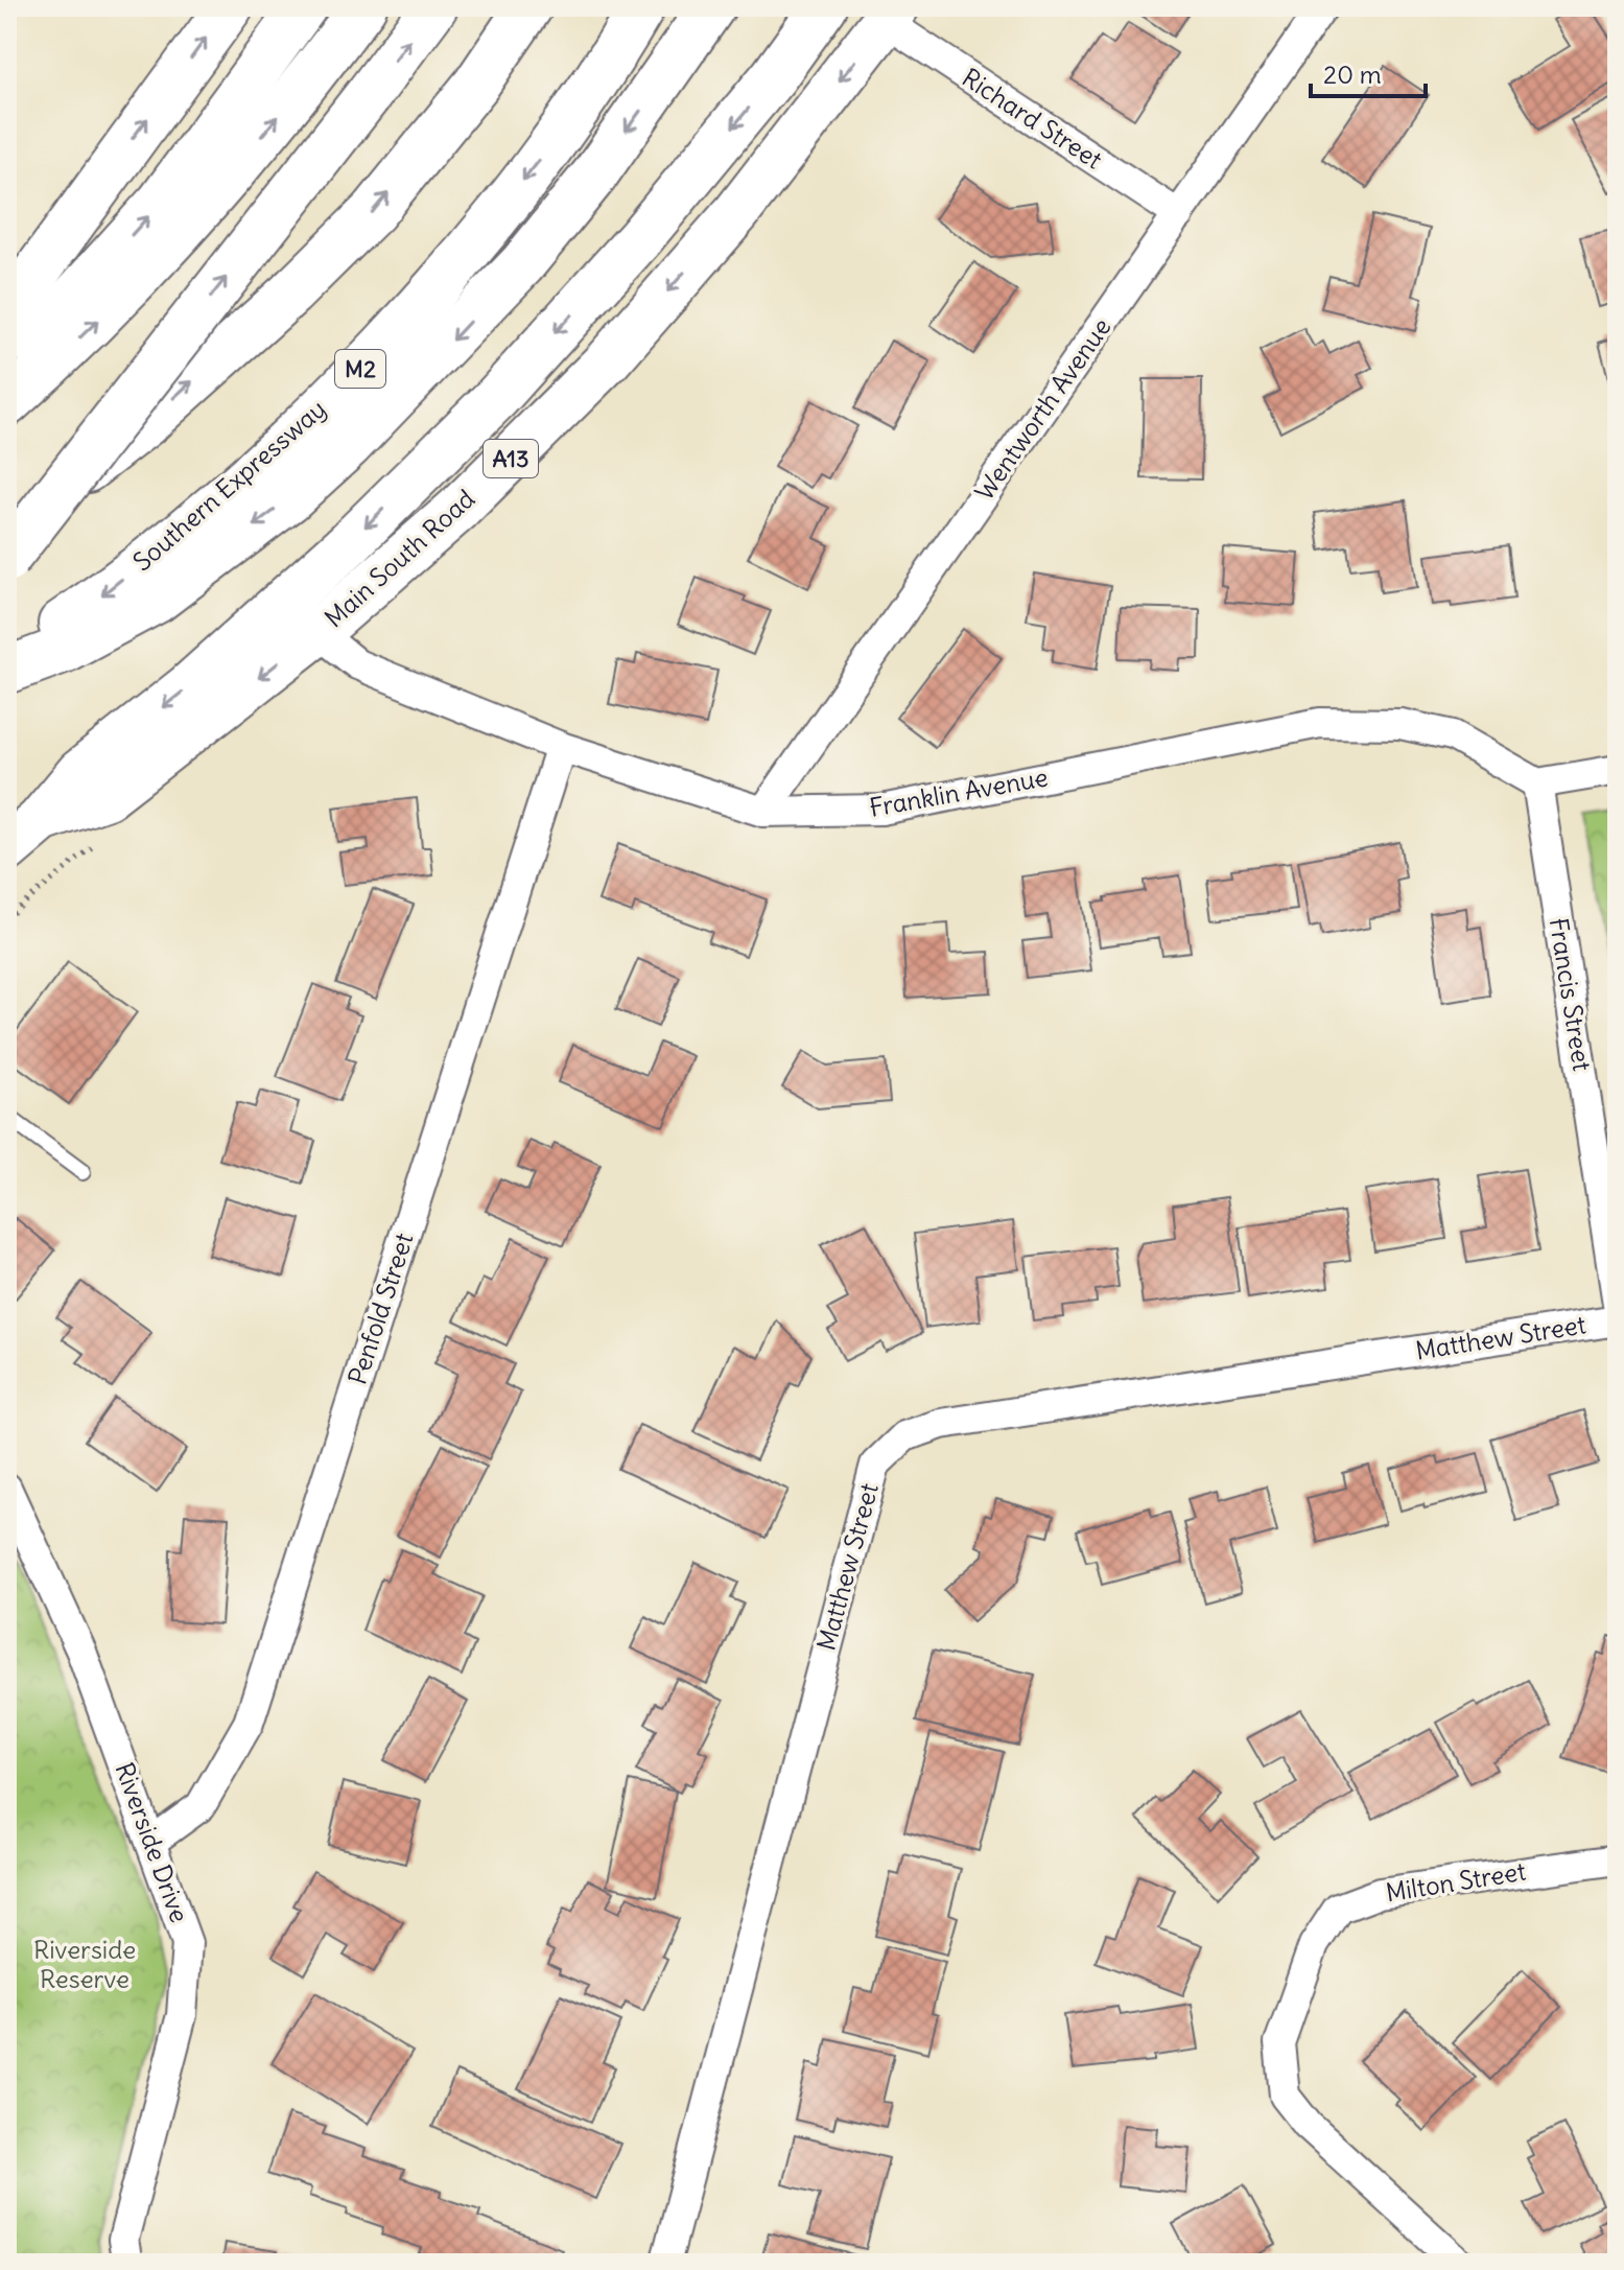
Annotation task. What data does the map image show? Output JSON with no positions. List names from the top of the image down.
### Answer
{
  "streets": {
    "highway": [
      "M2",
      "A13",
      "Southern Expressway",
      "Main South Road"
    ],
    "street": [
      "Richard Street",
      "Wentworth Avenue",
      "Franklin Avenue",
      "Francis Street",
      "Penfold Street",
      "Matthew Street",
      "Riverside Drive",
      "Milton Street"
    ]
  },
  "crossings": [
    ["Richard Street", "Wentworth Avenue"],
    ["Richard Street", "Main South Road"],
    ["Wentworth Avenue", "Franklin Avenue"],
    ["Main South Road", "Franklin Avenue"],
    ["Franklin Avenue", "Francis Street"],
    ["Franklin Avenue", "Penfold Street"],
    ["Penfold Street", "Riverside Drive"]
  ],
  "parks": ["Riverside Reserve"],
  "scale_bar": "20 m"
}
